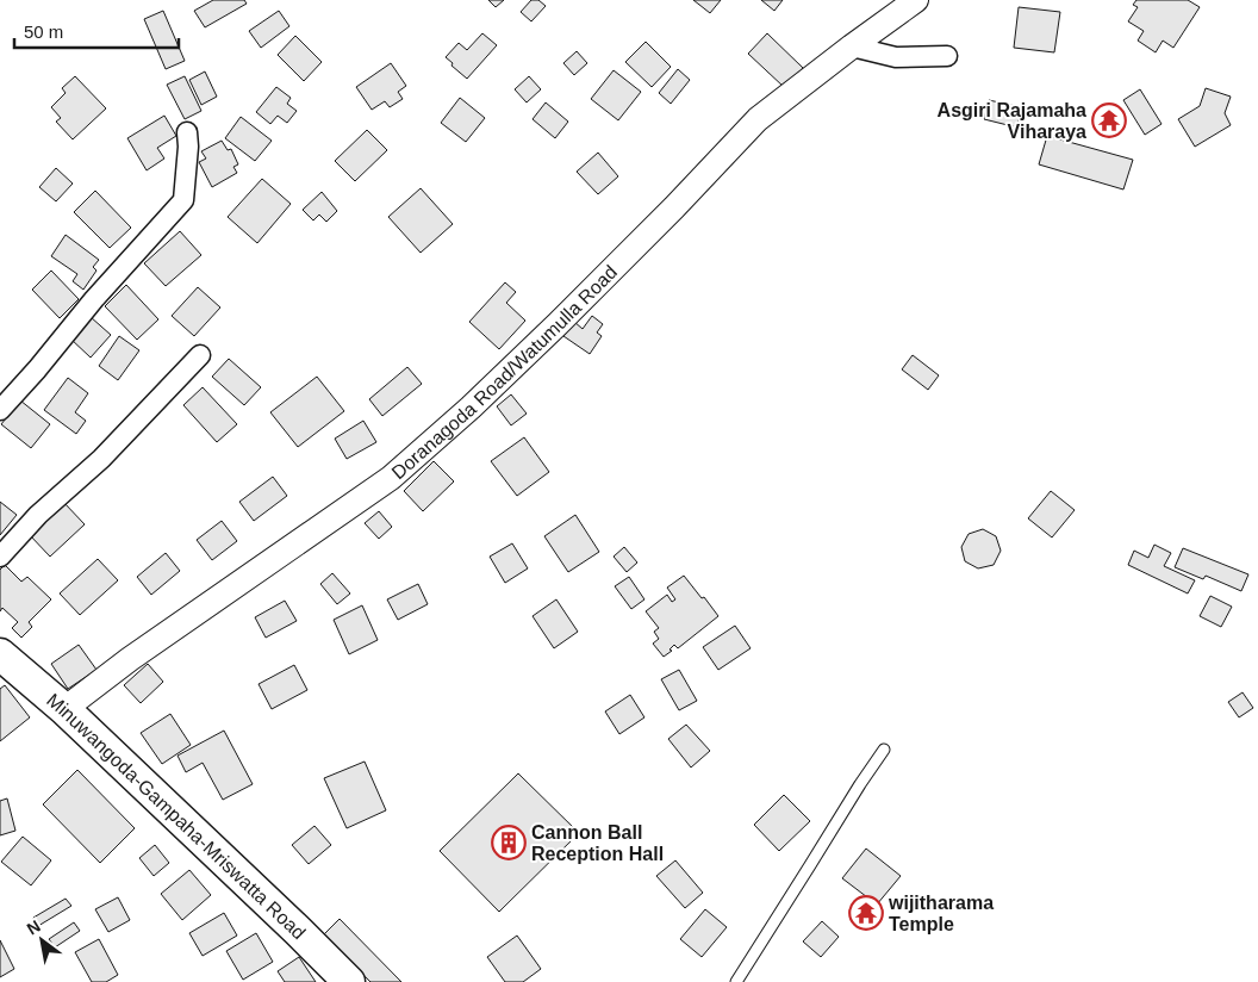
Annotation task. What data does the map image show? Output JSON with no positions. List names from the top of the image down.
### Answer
{
  "streets": {
    "main road": ["Minuwangoda-Gampaha-Mriswatta Road"],
    "street": ["Doranagoda Road/Watumulla Road"]
  },
  "crossings": [
    ["Doranagoda Road/Watumulla Road", "Minuwangoda-Gampaha-Mriswatta Road"]
  ],
  "places": {
    "temple": ["Asgiri Rajamaha Viharaya", "wijitharama Temple"],
    "building": ["Cannon Ball Reception Hall"]
  },
  "scale_bar": "50 m",
  "north": "top left"
}
